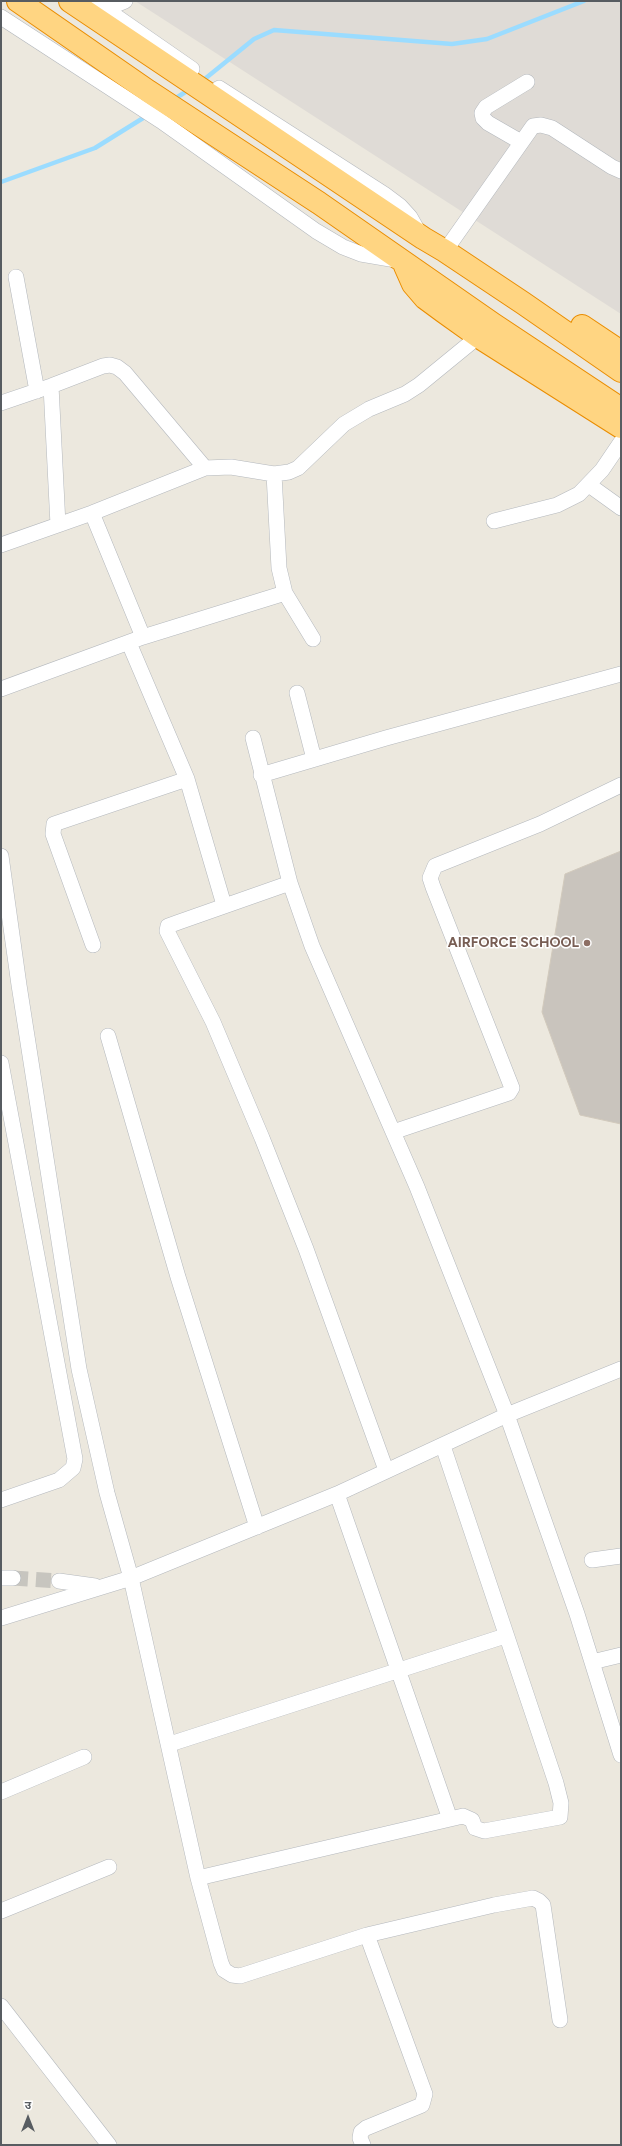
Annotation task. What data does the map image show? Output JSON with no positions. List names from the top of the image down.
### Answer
{
  "places": ["AIRFORCE SCHOOL"],
  "north": "top"
}
